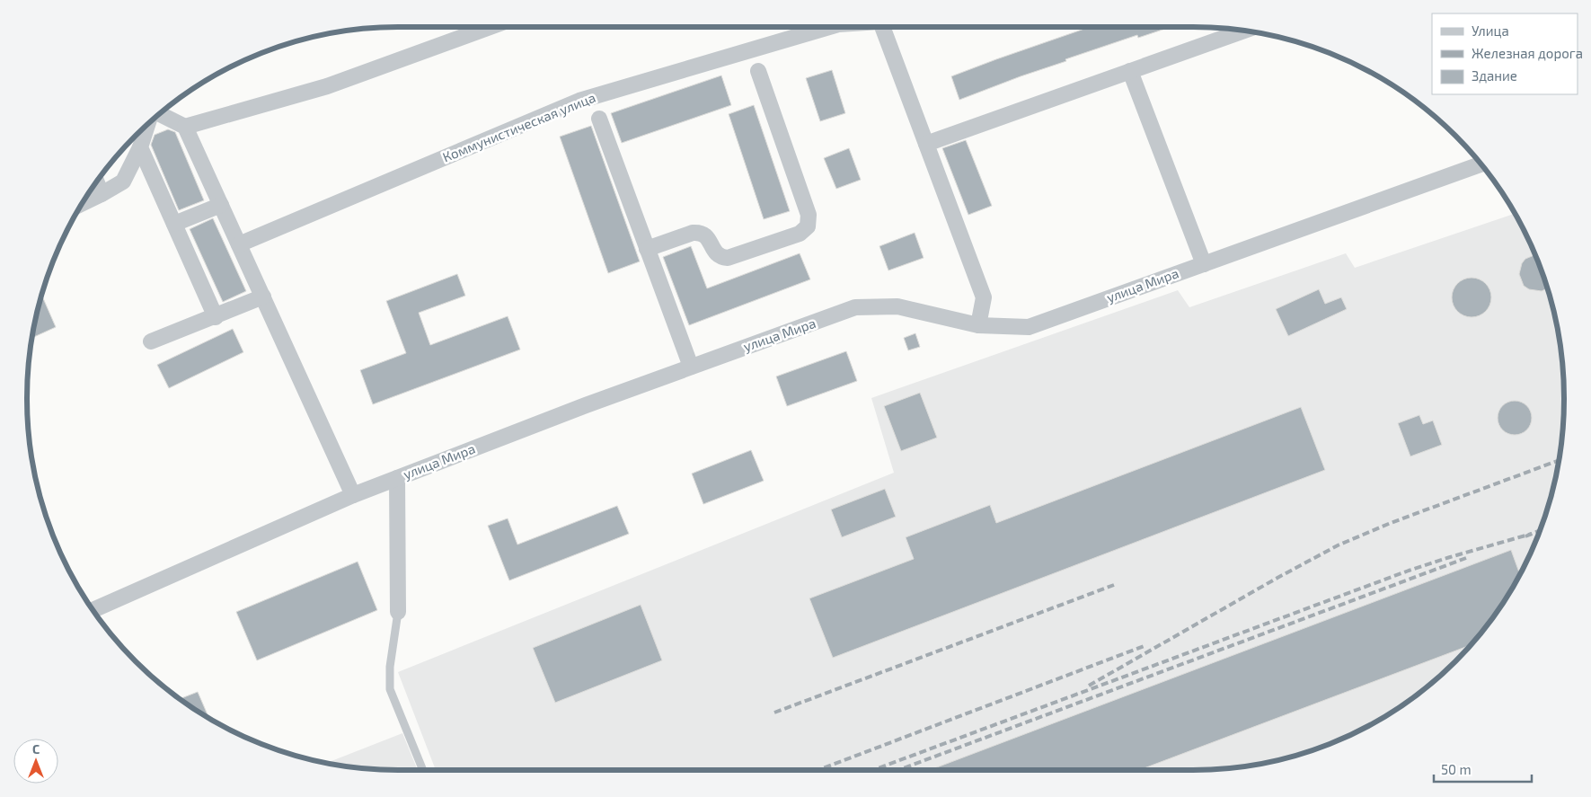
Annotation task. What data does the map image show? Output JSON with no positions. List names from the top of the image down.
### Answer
{
  "streets": {
    "street": ["Коммунистическая улица", "улица Мира"]
  },
  "legend": ["Улица", "Железная дорога", "Здание"],
  "scale_bar": "50 m",
  "north": "top"
}
